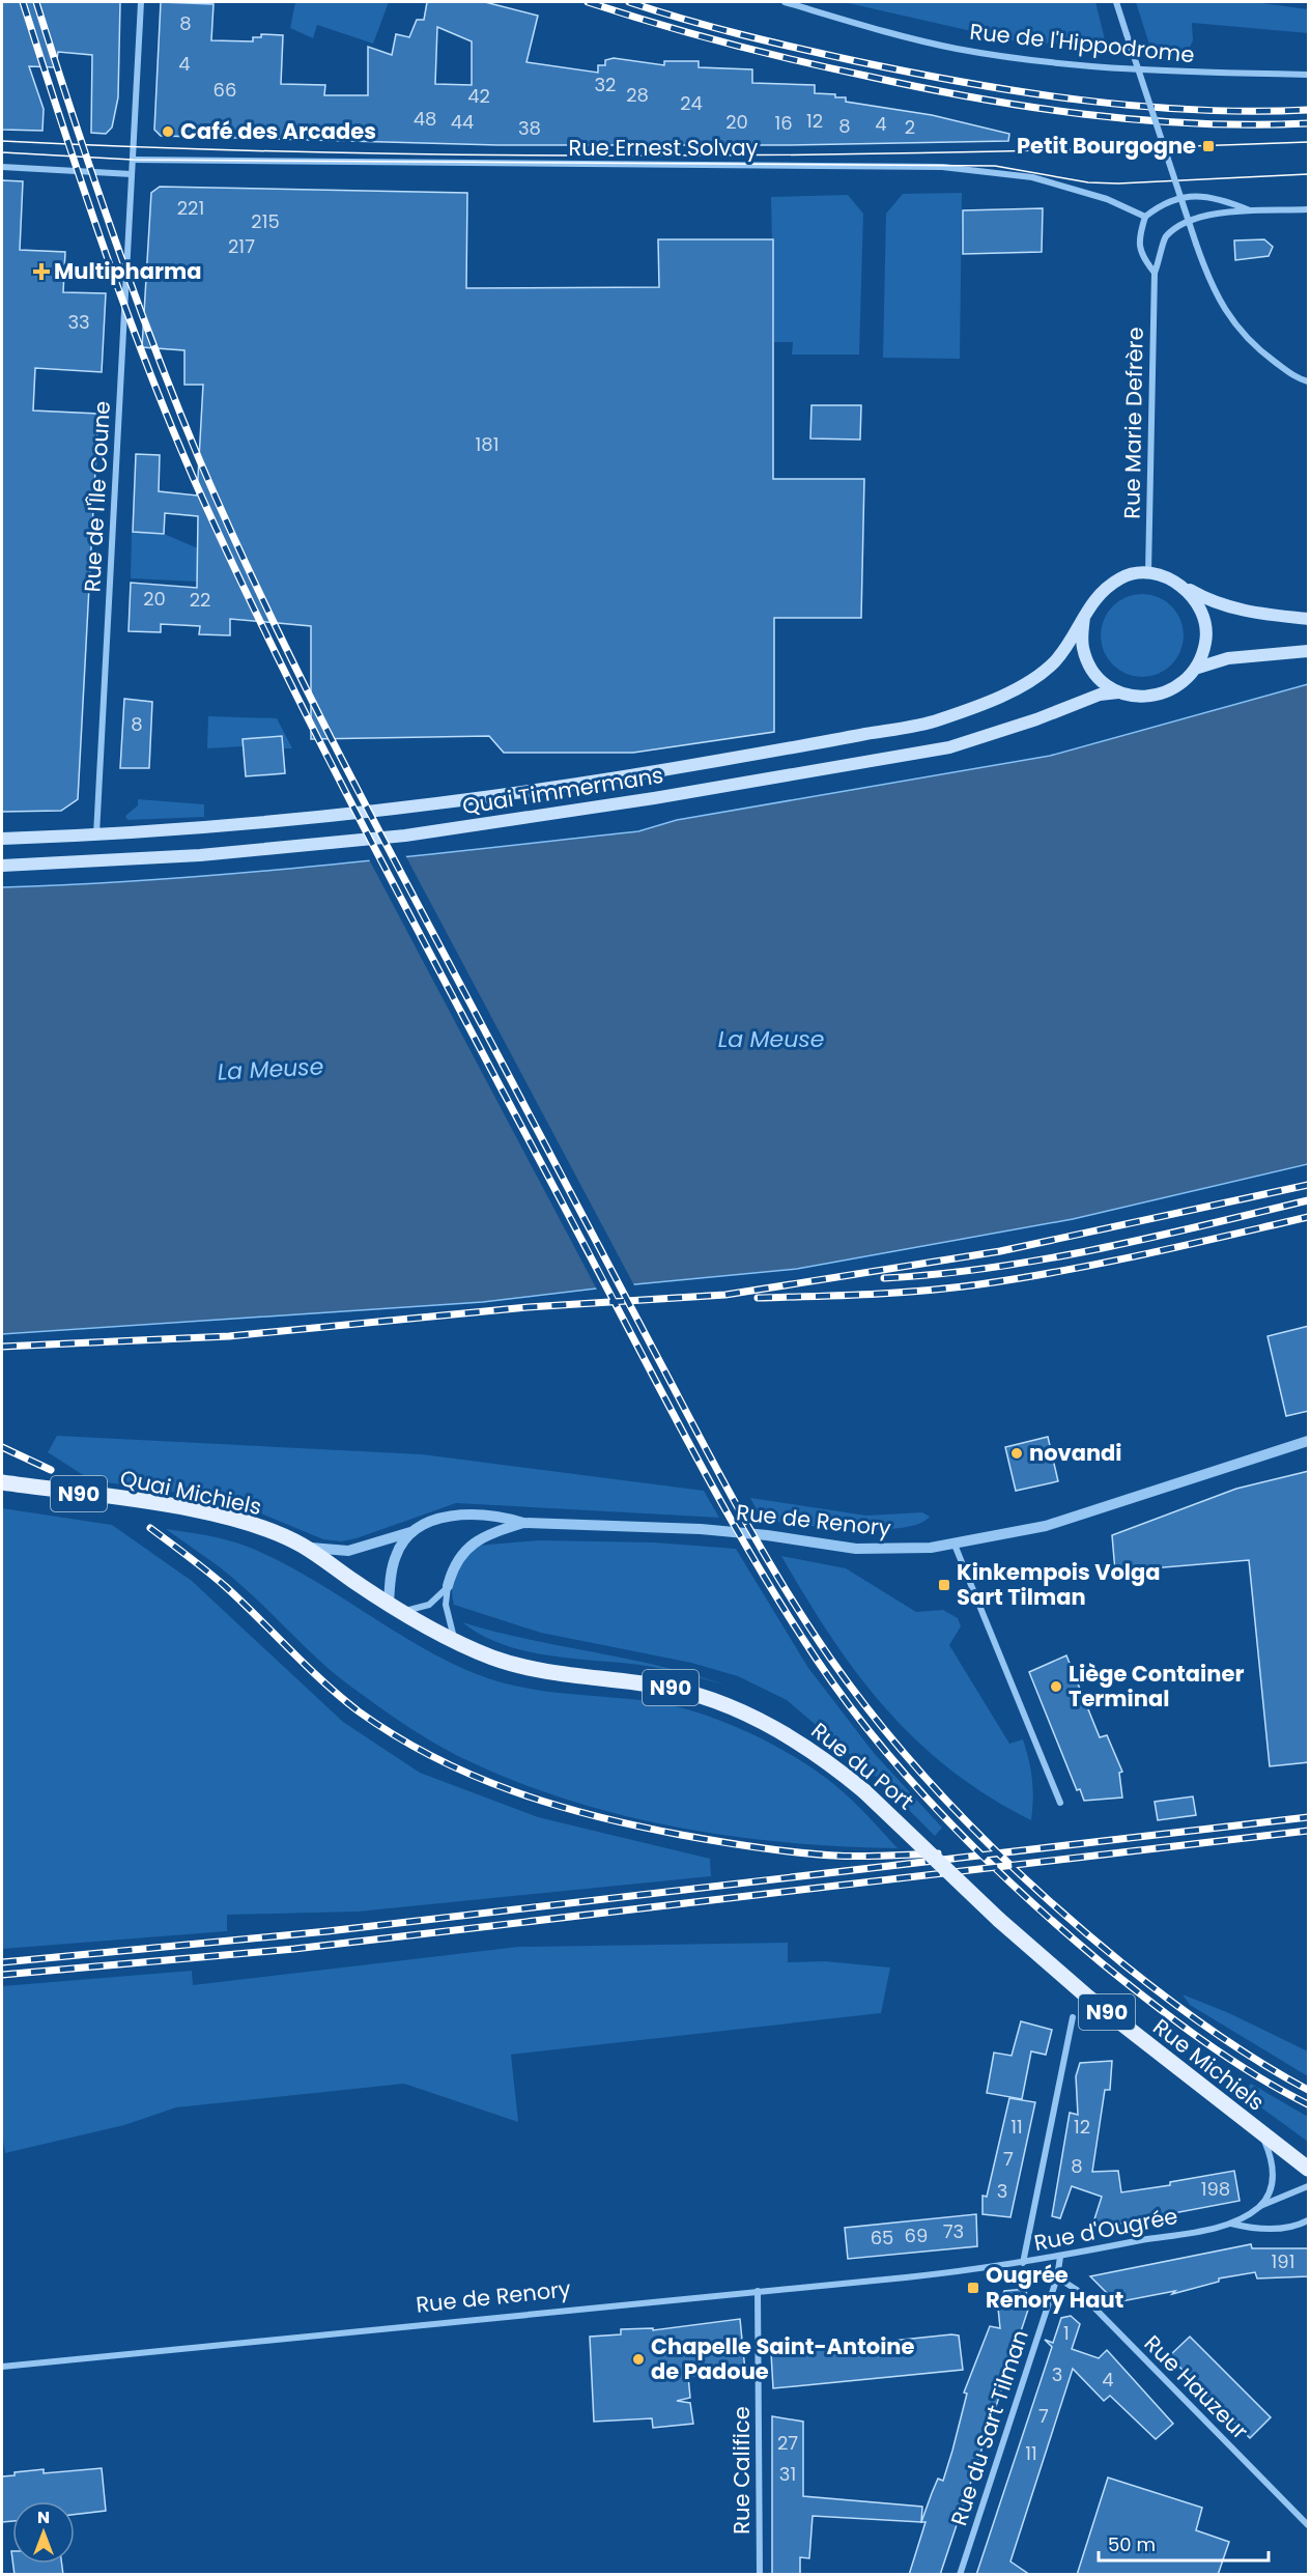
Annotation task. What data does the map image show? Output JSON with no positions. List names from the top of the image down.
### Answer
{
  "streets": {
    "main road": [
      "Quai Timmermans",
      "Quai Michiels",
      "N90",
      "Rue du Port",
      "Rue Michiels"
    ],
    "street": [
      "Rue de l'Hippodrome",
      "Rue Ernest Solvay",
      "Rue Marie Defrère",
      "Rue de l'Île Coune",
      "Rue de Renory",
      "Rue d'Ougrée",
      "Rue Hauzeur",
      "Rue du Sart Tilman",
      "Rue Califice"
    ]
  },
  "crossings": [
    ["Rue Ernest Solvay", "Rue de l'Île Coune"],
    ["Rue Marie Defrère", "Quai Timmermans"],
    ["Rue de l'Île Coune", "Quai Timmermans"],
    ["Quai Michiels", "Rue de Renory"],
    ["Quai Michiels", "Rue du Port"],
    ["Rue de Renory", "Rue du Port"],
    ["Rue de Renory", "Rue d'Ougrée"],
    ["Rue de Renory", "Rue Califice"],
    ["Rue du Port", "Rue Michiels"],
    ["Rue d'Ougrée", "Rue du Sart Tilman"],
    ["Rue Hauzeur", "Rue du Sart Tilman"]
  ],
  "water": ["La Meuse"],
  "places": {
    "other": [
      "Café des Arcades",
      "novandi",
      "Liège Container Terminal",
      "Chapelle Saint-Antoine de Padoue"
    ],
    "transit": ["Petit Bourgogne", "Kinkempois Volga Sart Tilman", "Ougrée Renory Haut"],
    "health": ["Multipharma"]
  },
  "house_numbers": [
    "8",
    "4",
    "32",
    "66",
    "28",
    "42",
    "24",
    "48",
    "12",
    "44",
    "20",
    "16",
    "4",
    "8",
    "2",
    "38",
    "221",
    "215",
    "217",
    "33",
    "181",
    "20",
    "22",
    "8",
    "11",
    "12",
    "7",
    "8",
    "198",
    "3",
    "73",
    "69",
    "65",
    "191",
    "1",
    "3",
    "4",
    "7",
    "27",
    "11",
    "31"
  ],
  "scale_bar": "50 m",
  "north": "top"
}
